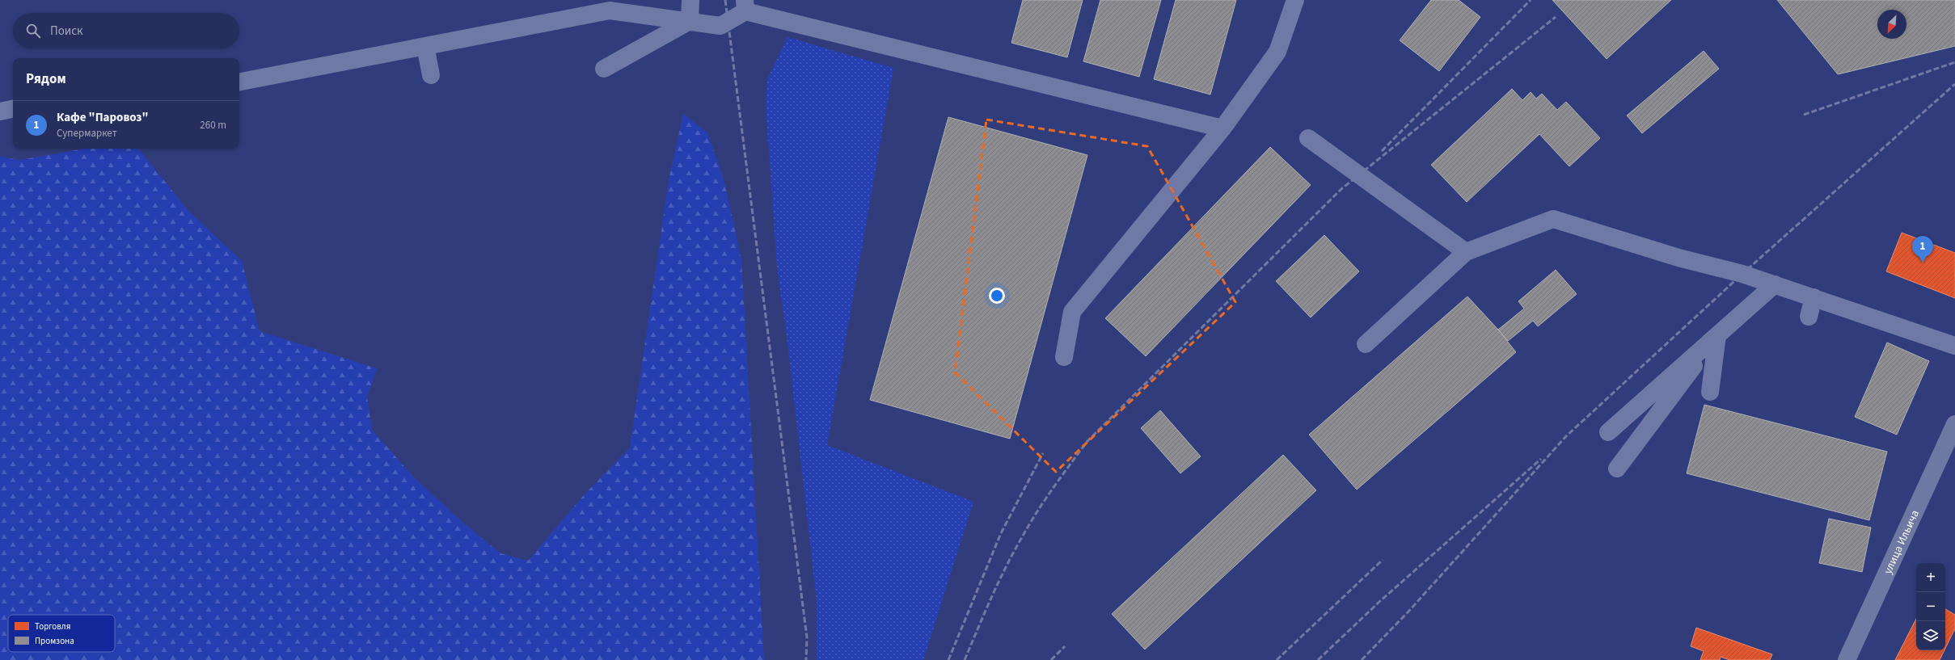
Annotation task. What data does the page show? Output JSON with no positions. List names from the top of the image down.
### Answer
{
  "streets": {
    "main road": ["улица Ильича"]
  },
  "legend": ["Торговля", "Промзона"],
  "north": "bottom left",
  "page": {
    "search": "Поиск",
    "heading": "Рядом",
    "list": [
      {
        "mark": "1",
        "name": "Кафе \"Паровоз\"",
        "note": "Супермаркет",
        "value": "260 m"
      }
    ],
    "pins": "1",
    "map_buttons": ["+", "−"]
  }
}
